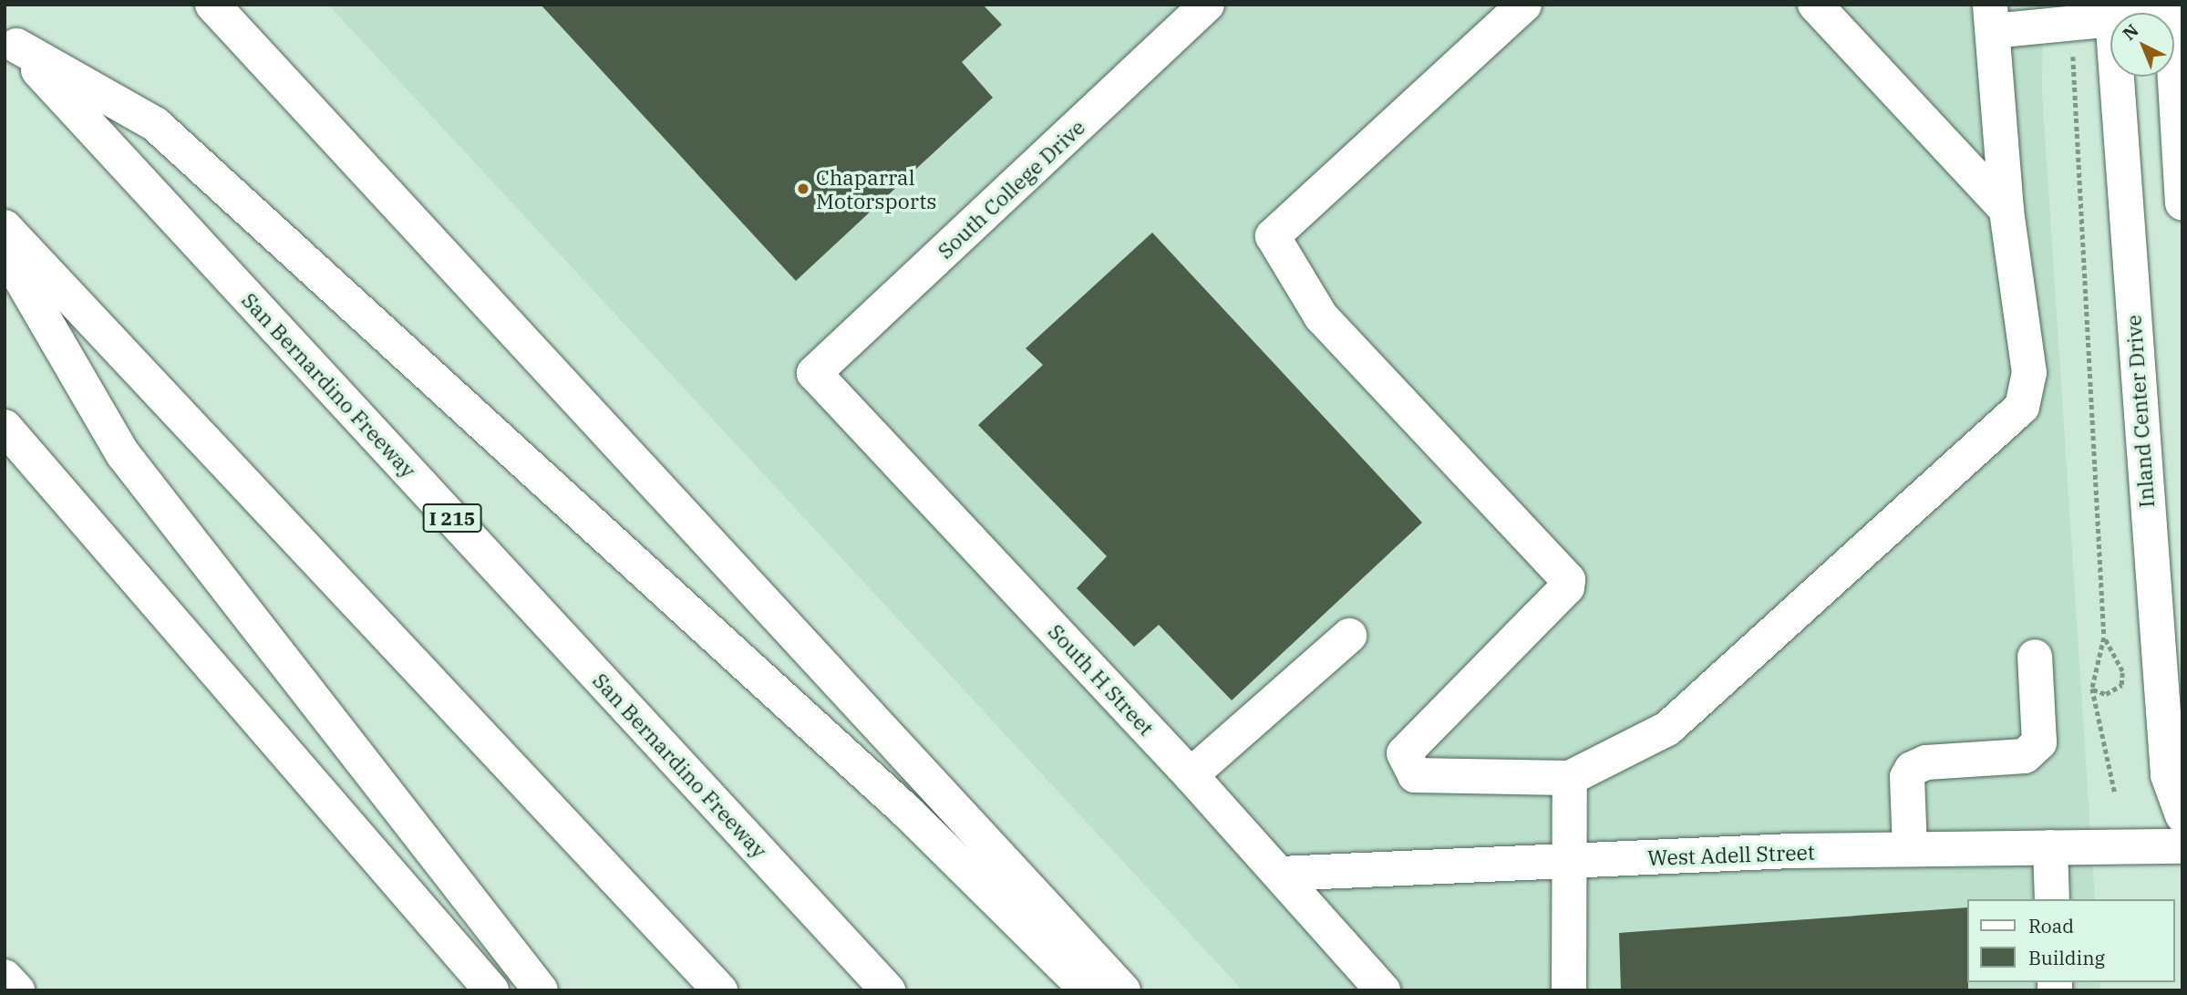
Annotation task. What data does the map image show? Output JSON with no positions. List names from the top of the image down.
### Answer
{
  "streets": {
    "main road": [
      "South College Drive",
      "San Bernardino Freeway",
      "Inland Center Drive",
      "I 215",
      "South H Street",
      "West Adell Street"
    ]
  },
  "crossings": [
    ["South College Drive", "South H Street"],
    ["South H Street", "West Adell Street"]
  ],
  "places": ["Chaparral Motorsports"],
  "legend": ["Road", "Building"],
  "north": "top left"
}
